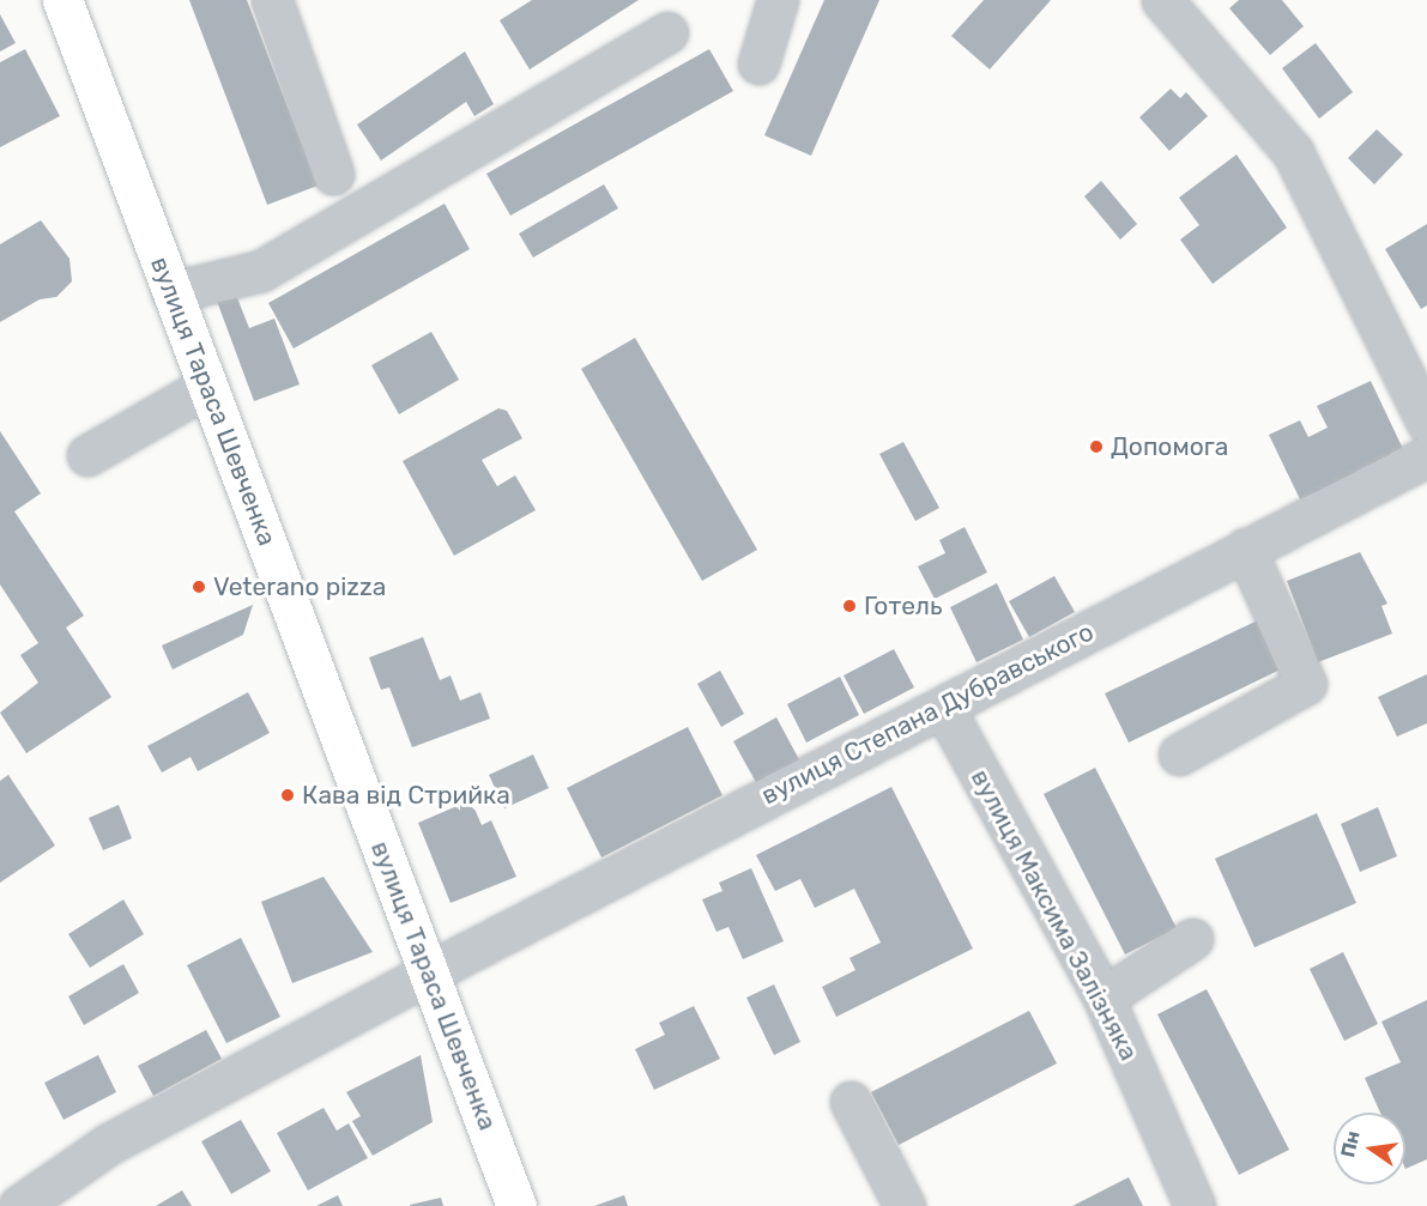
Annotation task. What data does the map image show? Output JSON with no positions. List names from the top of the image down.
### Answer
{
  "streets": {
    "main road": ["вулиця Тараса Шевченка"],
    "street": ["вулиця Степана Дубравського", "вулиця Максима Залізняка"]
  },
  "crossings": [
    ["вулиця Тараса Шевченка", "вулиця Степана Дубравського"],
    ["вулиця Степана Дубравського", "вулиця Максима Залізняка"]
  ],
  "places": [
    "Допомога",
    "Veterano pizza",
    "Готель",
    "Кава від Стрийка"
  ],
  "north": "left"
}
